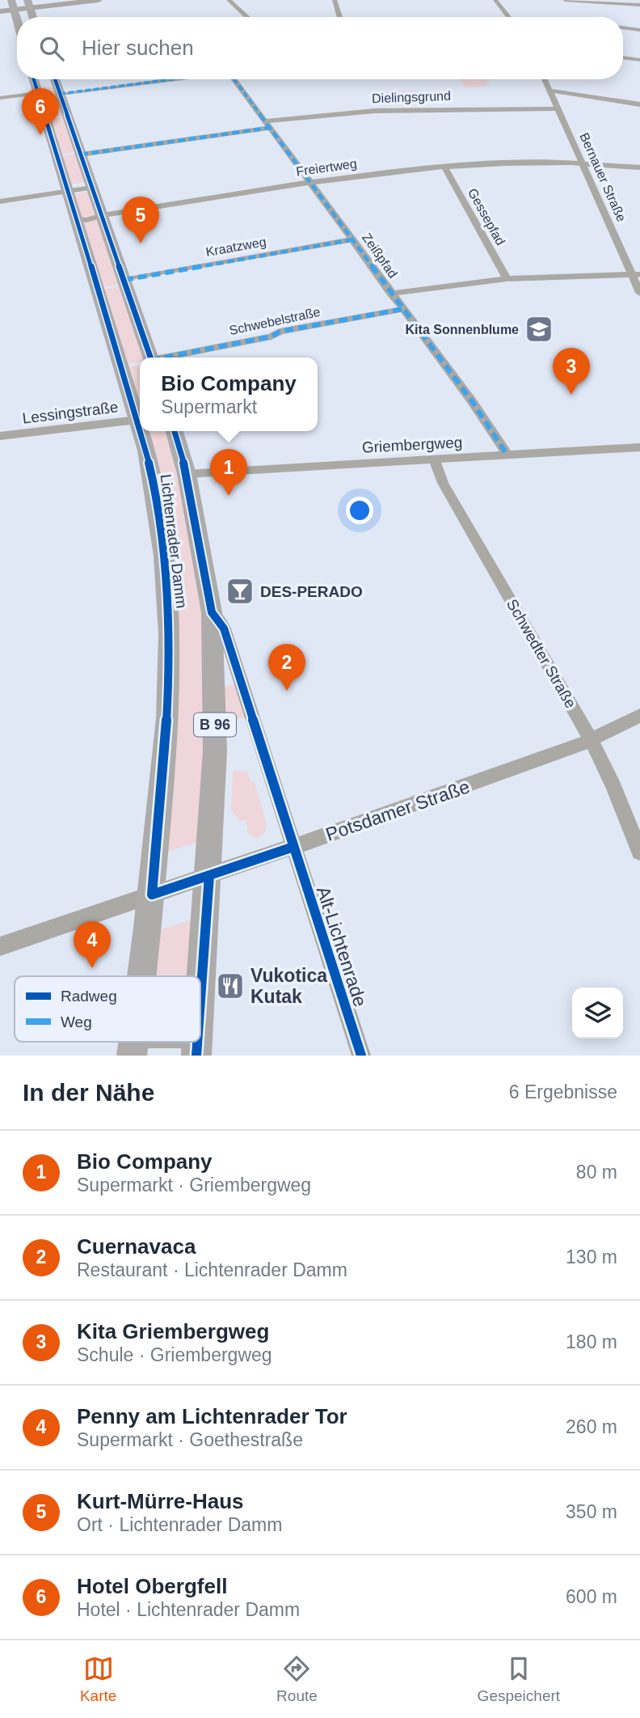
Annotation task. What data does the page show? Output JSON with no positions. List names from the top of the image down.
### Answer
{
  "streets": {
    "main road": ["Lichtenrader Damm", "B 96"],
    "street": [
      "Dielingsgrund",
      "Freiertweg",
      "Bernauer Straße",
      "Gessepfad",
      "Kraatzweg",
      "Zeißpfad",
      "Schwebelstraße",
      "Lessingstraße",
      "Griembergweg",
      "Schwedter Straße",
      "Potsdamer Straße",
      "Alt-Lichtenrade"
    ]
  },
  "crossings": [
    ["Dielingsgrund", "Bernauer Straße"],
    ["Dielingsgrund", "Zeißpfad"],
    ["Freiertweg", "Bernauer Straße"],
    ["Freiertweg", "Gessepfad"],
    ["Freiertweg", "Zeißpfad"],
    ["Freiertweg", "Lichtenrader Damm"],
    ["Kraatzweg", "Zeißpfad"],
    ["Zeißpfad", "Schwebelstraße"],
    ["Zeißpfad", "Griembergweg"],
    ["Griembergweg", "Lichtenrader Damm"],
    ["Griembergweg", "Schwedter Straße"],
    ["Lichtenrader Damm", "Potsdamer Straße"],
    ["Lichtenrader Damm", "Alt-Lichtenrade"],
    ["Schwedter Straße", "Potsdamer Straße"],
    ["Potsdamer Straße", "Alt-Lichtenrade"]
  ],
  "places": {
    "school or university": ["Kita Sonnenblume"],
    "bar": ["DES-PERADO"],
    "restaurant": ["Vukotica Kutak"]
  },
  "legend": ["Radweg", "Weg"],
  "page": {
    "search": "Hier suchen",
    "pins": [
      "6",
      "5",
      "3",
      "1",
      "2",
      "4"
    ],
    "popup": ["Bio Company", "Supermarkt"],
    "heading": ["In der Nähe", "6 Ergebnisse"],
    "list": [
      {
        "mark": "1",
        "name": "Bio Company",
        "note": "Supermarkt · Griembergweg",
        "value": "80 m"
      },
      {
        "mark": "2",
        "name": "Cuernavaca",
        "note": "Restaurant · Lichtenrader Damm",
        "value": "130 m"
      },
      {
        "mark": "3",
        "name": "Kita Griembergweg",
        "note": "Schule · Griembergweg",
        "value": "180 m"
      },
      {
        "mark": "4",
        "name": "Penny am Lichtenrader Tor",
        "note": "Supermarkt · Goethestraße",
        "value": "260 m"
      },
      {
        "mark": "5",
        "name": "Kurt-Mürre-Haus",
        "note": "Ort · Lichtenrader Damm",
        "value": "350 m"
      },
      {
        "mark": "6",
        "name": "Hotel Obergfell",
        "note": "Hotel · Lichtenrader Damm",
        "value": "600 m"
      }
    ],
    "nav": ["Karte", "Route", "Gespeichert"]
  }
}
